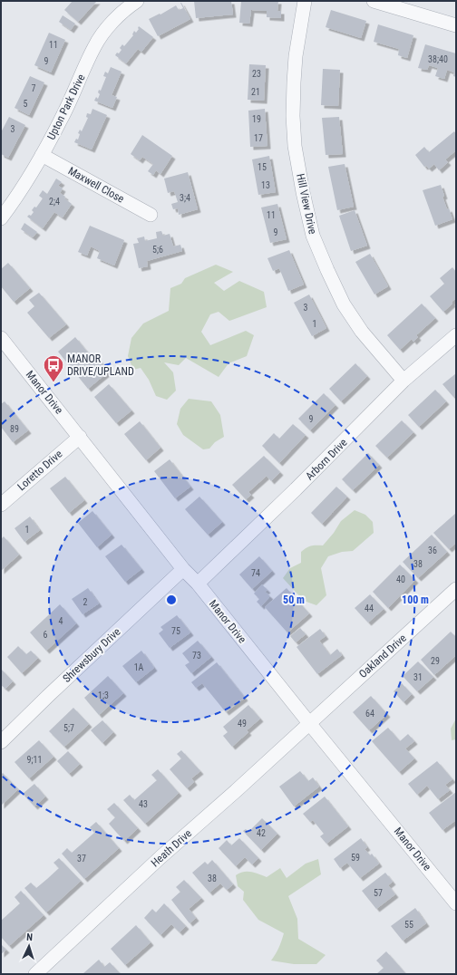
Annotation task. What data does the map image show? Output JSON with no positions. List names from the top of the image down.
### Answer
{
  "streets": {
    "street": [
      "Upton Park Drive",
      "Maxwell Close",
      "Hill View Drive",
      "Manor Drive",
      "Arborn Drive",
      "Loretto Drive",
      "Shrewsbury Drive",
      "Oakland Drive",
      "Heath Drive"
    ]
  },
  "crossings": [
    ["Upton Park Drive", "Maxwell Close"],
    ["Hill View Drive", "Arborn Drive"],
    ["Manor Drive", "Arborn Drive"],
    ["Manor Drive", "Loretto Drive"],
    ["Manor Drive", "Shrewsbury Drive"],
    ["Manor Drive", "Oakland Drive"],
    ["Manor Drive", "Heath Drive"],
    ["Oakland Drive", "Heath Drive"]
  ],
  "places": {
    "bus stop": ["MANOR DRIVE/UPLAND"]
  },
  "house_numbers": [
    "11",
    "38;40",
    "9",
    "23",
    "7",
    "21",
    "5",
    "19",
    "3",
    "17",
    "15",
    "13",
    "3;4",
    "2;4",
    "11",
    "9",
    "5;6",
    "3",
    "1",
    "9",
    "89",
    "1",
    "36",
    "38",
    "74",
    "40",
    "2",
    "44",
    "4",
    "75",
    "6",
    "73",
    "29",
    "1A",
    "31",
    "1;3",
    "64",
    "49",
    "5;7",
    "9;11",
    "43",
    "42",
    "59",
    "37",
    "38",
    "57",
    "55"
  ],
  "north": "top",
  "rings": ["50 m", "100 m"]
}
